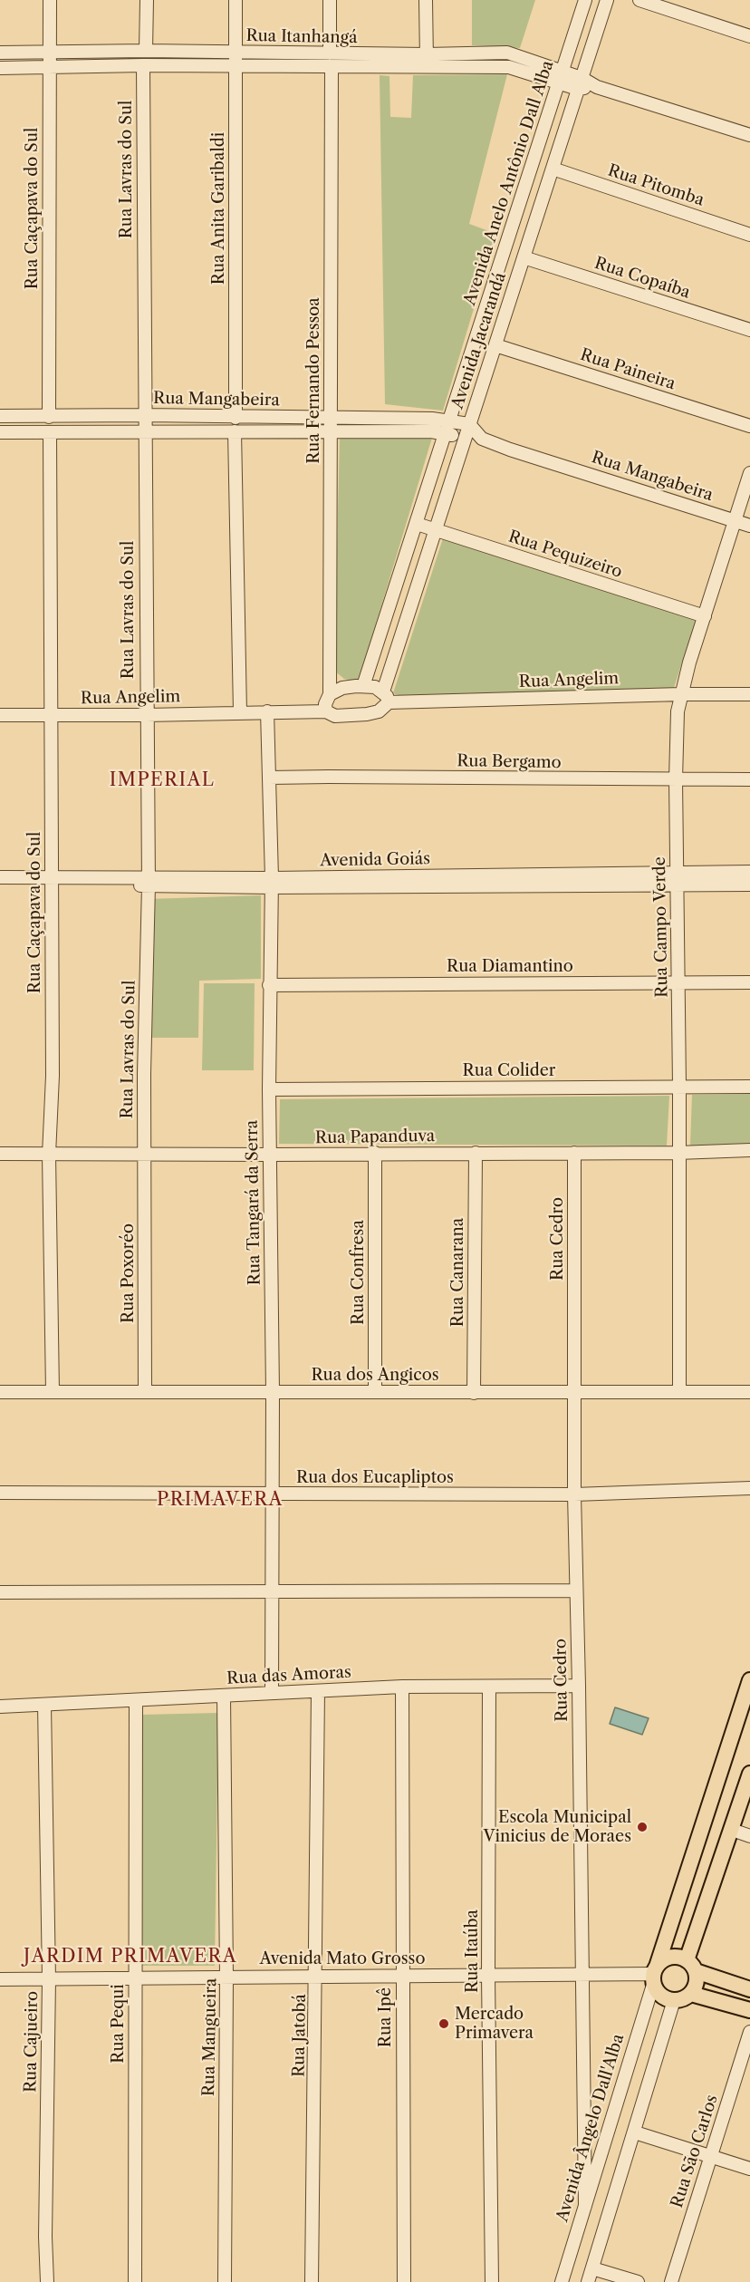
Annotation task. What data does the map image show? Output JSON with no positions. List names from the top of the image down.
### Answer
{
  "streets": {
    "main road": ["Avenida Ângelo Dall'Alba"],
    "street": [
      "Rua Itanhangá",
      "Rua Lavras do Sul",
      "Avenida Anelo Antônio Dall Alba",
      "Rua Pitomba",
      "Rua Caçapava do Sul",
      "Rua Anita Garibaldi",
      "Rua Copaíba",
      "Avenida Jacarandá",
      "Rua Paineira",
      "Rua Fernando Pessoa",
      "Rua Mangabeira",
      "Rua Pequizeiro",
      "Rua Angelim",
      "Rua Bergamo",
      "Avenida Goiás",
      "Rua Campo Verde",
      "Rua Diamantino",
      "Rua Colider",
      "Rua Papanduva",
      "Rua Tangará da Serra",
      "Rua Cedro",
      "Rua Confresa",
      "Rua Canarana",
      "Rua Poxoréo",
      "Rua dos Angicos",
      "Rua dos Eucapliptos",
      "Rua das Amoras",
      "Rua Itaúba",
      "Avenida Mato Grosso",
      "Rua Ipê",
      "Rua Pequi",
      "Rua Jatobá",
      "Rua Mangueira",
      "Rua Cajueiro",
      "Rua São Carlos"
    ]
  },
  "crossings": [
    ["Rua Itanhangá", "Rua Lavras do Sul"],
    ["Rua Itanhangá", "Avenida Anelo Antônio Dall Alba"],
    ["Rua Itanhangá", "Rua Caçapava do Sul"],
    ["Rua Itanhangá", "Rua Anita Garibaldi"],
    ["Rua Itanhangá", "Avenida Jacarandá"],
    ["Rua Itanhangá", "Rua Fernando Pessoa"],
    ["Rua Lavras do Sul", "Rua Mangabeira"],
    ["Rua Lavras do Sul", "Rua Angelim"],
    ["Rua Lavras do Sul", "Avenida Goiás"],
    ["Rua Lavras do Sul", "Rua Papanduva"],
    ["Rua Lavras do Sul", "Rua Poxoréo"],
    ["Avenida Anelo Antônio Dall Alba", "Rua Mangabeira"],
    ["Avenida Anelo Antônio Dall Alba", "Rua Pequizeiro"],
    ["Rua Pitomba", "Avenida Jacarandá"],
    ["Rua Caçapava do Sul", "Rua Mangabeira"],
    ["Rua Caçapava do Sul", "Rua Angelim"],
    ["Rua Caçapava do Sul", "Avenida Goiás"],
    ["Rua Caçapava do Sul", "Rua Papanduva"],
    ["Rua Caçapava do Sul", "Rua dos Angicos"],
    ["Rua Anita Garibaldi", "Rua Mangabeira"],
    ["Rua Copaíba", "Avenida Jacarandá"],
    ["Avenida Jacarandá", "Rua Paineira"],
    ["Avenida Jacarandá", "Rua Mangabeira"],
    ["Avenida Jacarandá", "Rua Pequizeiro"],
    ["Avenida Jacarandá", "Rua Angelim"],
    ["Rua Fernando Pessoa", "Rua Mangabeira"],
    ["Rua Fernando Pessoa", "Rua Angelim"],
    ["Rua Mangabeira", "Rua Campo Verde"],
    ["Rua Pequizeiro", "Rua Campo Verde"],
    ["Rua Angelim", "Rua Campo Verde"],
    ["Rua Angelim", "Rua Tangará da Serra"],
    ["Rua Bergamo", "Rua Campo Verde"],
    ["Rua Bergamo", "Rua Tangará da Serra"],
    ["Avenida Goiás", "Rua Campo Verde"],
    ["Avenida Goiás", "Rua Tangará da Serra"],
    ["Rua Campo Verde", "Rua Diamantino"],
    ["Rua Campo Verde", "Rua Colider"],
    ["Rua Campo Verde", "Rua Papanduva"],
    ["Rua Campo Verde", "Rua dos Angicos"],
    ["Rua Diamantino", "Rua Tangará da Serra"],
    ["Rua Colider", "Rua Tangará da Serra"],
    ["Rua Papanduva", "Rua Tangará da Serra"],
    ["Rua Papanduva", "Rua Cedro"],
    ["Rua Papanduva", "Rua Confresa"],
    ["Rua Papanduva", "Rua Canarana"],
    ["Rua Papanduva", "Rua Poxoréo"],
    ["Rua Tangará da Serra", "Rua dos Angicos"],
    ["Rua Tangará da Serra", "Rua dos Eucapliptos"],
    ["Rua Tangará da Serra", "Rua das Amoras"],
    ["Rua Cedro", "Rua dos Angicos"],
    ["Rua Cedro", "Rua dos Eucapliptos"],
    ["Rua Cedro", "Rua das Amoras"],
    ["Rua Cedro", "Avenida Mato Grosso"],
    ["Rua Cedro", "Avenida Ângelo Dall'Alba"],
    ["Rua Confresa", "Rua dos Angicos"],
    ["Rua Canarana", "Rua dos Angicos"],
    ["Rua Poxoréo", "Rua dos Angicos"],
    ["Rua das Amoras", "Rua Itaúba"],
    ["Rua das Amoras", "Rua Ipê"],
    ["Rua das Amoras", "Rua Pequi"],
    ["Rua das Amoras", "Rua Jatobá"],
    ["Rua das Amoras", "Rua Mangueira"],
    ["Rua das Amoras", "Rua Cajueiro"],
    ["Rua Itaúba", "Avenida Mato Grosso"],
    ["Avenida Mato Grosso", "Rua Ipê"],
    ["Avenida Mato Grosso", "Rua Pequi"],
    ["Avenida Mato Grosso", "Rua Jatobá"],
    ["Avenida Mato Grosso", "Rua Mangueira"],
    ["Avenida Mato Grosso", "Rua Cajueiro"],
    ["Avenida Mato Grosso", "Avenida Ângelo Dall'Alba"]
  ],
  "districts": ["IMPERIAL", "PRIMAVERA", "JARDIM PRIMAVERA"],
  "places": ["Escola Municipal Vinicius de Moraes", "Mercado Primavera"]
}
